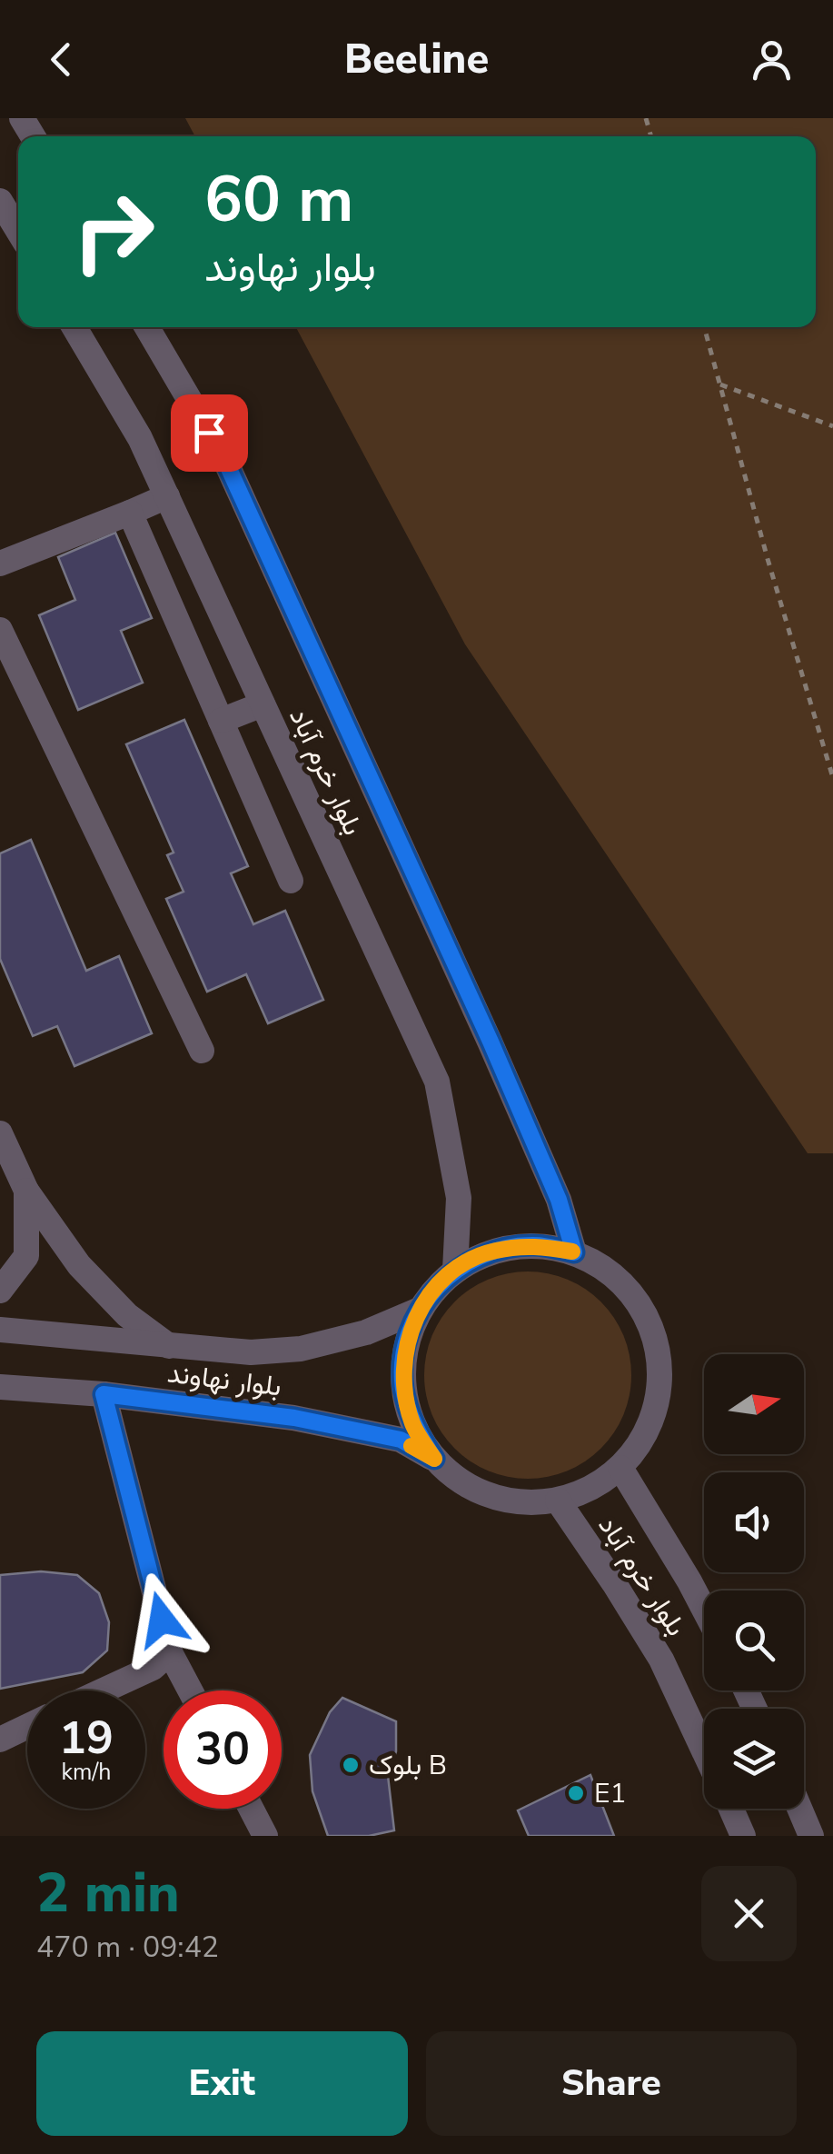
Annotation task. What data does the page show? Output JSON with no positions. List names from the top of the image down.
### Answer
{
  "streets": {
    "street": ["بلوار خرم آباد", "بلوار نهاوند"]
  },
  "crossings": [
    ["بلوار خرم آباد", "بلوار نهاوند"]
  ],
  "places": ["بلوک B", "E1"],
  "north": "right",
  "page": {
    "header": "Beeline",
    "turn": ["60 m", "بلوار نهاوند"],
    "speed": "19 km/h",
    "limit": "30",
    "heading": ["2 min", "470 m · 09:42"],
    "buttons": ["Exit", "Share"]
  }
}
